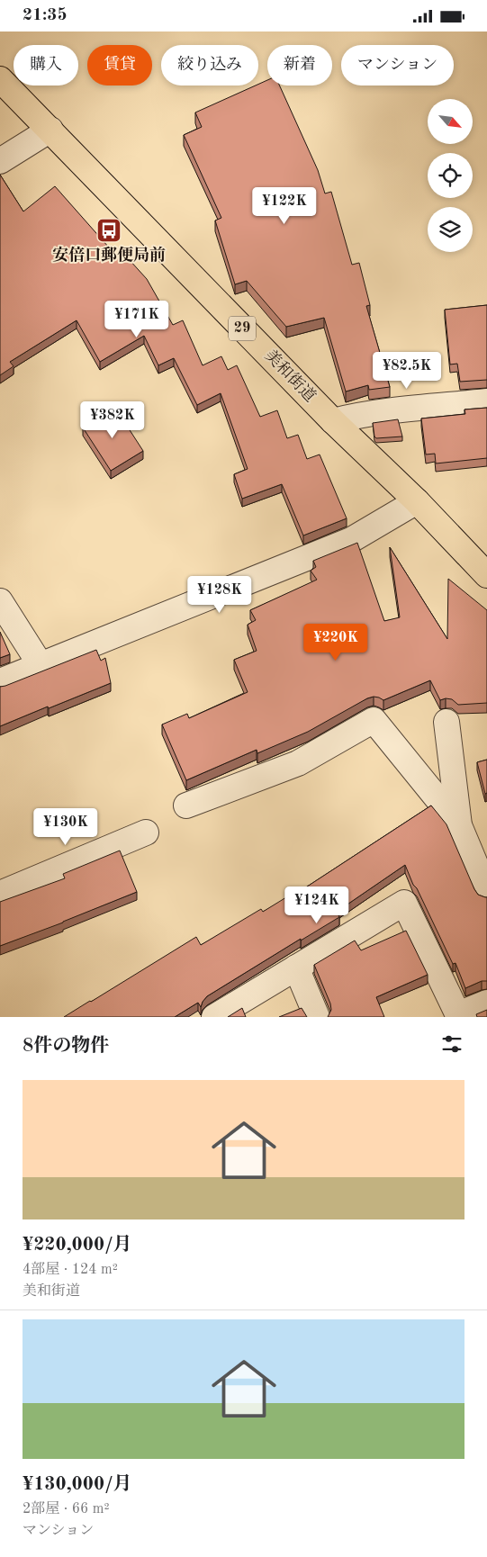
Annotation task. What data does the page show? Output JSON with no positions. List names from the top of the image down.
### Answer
{
  "streets": {
    "main road": ["29", "美和街道"]
  },
  "places": {
    "bus stop": ["安倍口郵便局前"]
  },
  "north": "bottom right",
  "page": {
    "status": "21:35",
    "chip": [
      "購入",
      "賃貸",
      "絞り込み",
      "新着",
      "マンション"
    ],
    "price": [
      "¥122K",
      "¥171K",
      "¥82.5K",
      "¥382K",
      "¥128K",
      "¥220K",
      "¥130K",
      "¥124K"
    ],
    "heading": "8件の物件",
    "list": [
      {
        "name": "¥220,000/月",
        "note": "4部屋 · 124 m² · 美和街道"
      },
      {
        "name": "¥130,000/月",
        "note": "2部屋 · 66 m² · マンション"
      }
    ]
  }
}
